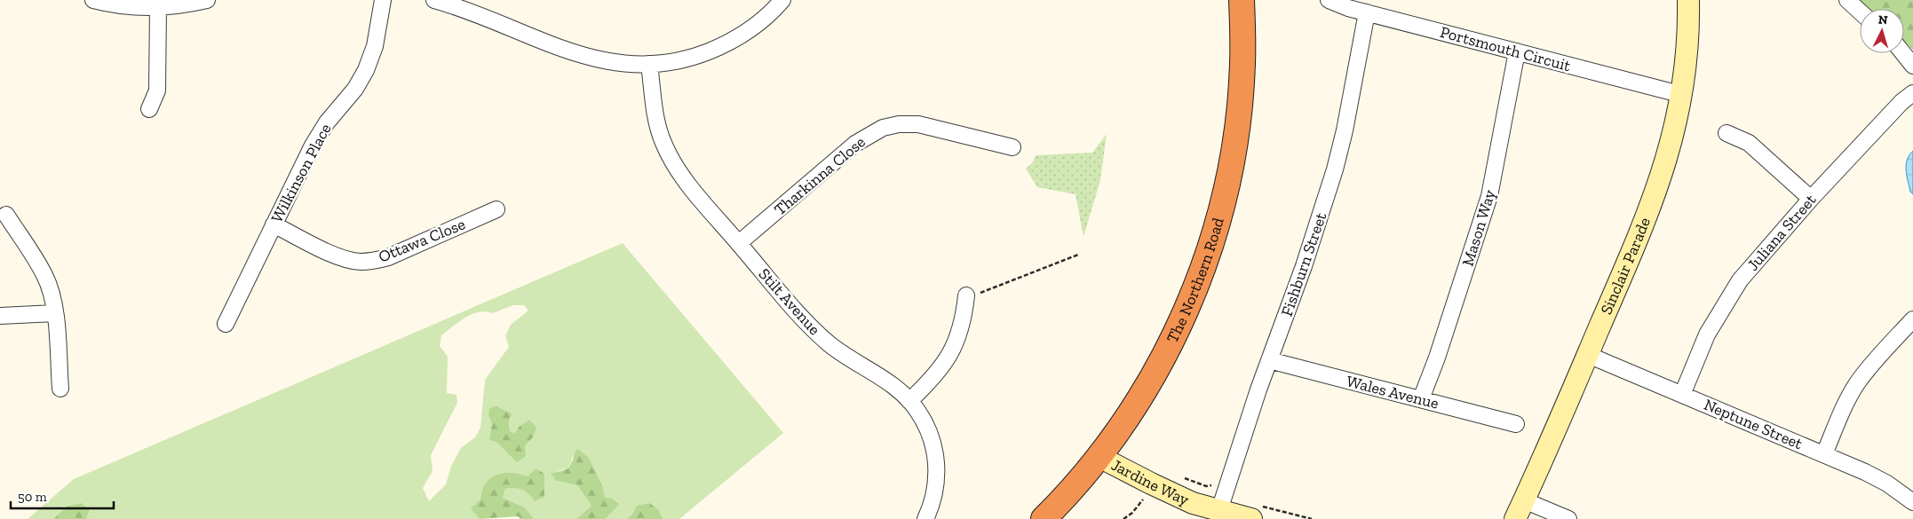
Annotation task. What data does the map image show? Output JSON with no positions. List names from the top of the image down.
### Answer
{
  "streets": {
    "highway": ["The Northern Road"],
    "street": [
      "Portsmouth Circuit",
      "Wilkinson Place",
      "Tharkinna Close",
      "Mason Way",
      "Juliana Street",
      "Ottawa Close",
      "Fishburn Street",
      "Sinclair Parade",
      "Stilt Avenue",
      "Wales Avenue",
      "Neptune Street",
      "Jardine Way"
    ]
  },
  "crossings": [
    ["Portsmouth Circuit", "Mason Way"],
    ["Portsmouth Circuit", "Fishburn Street"],
    ["Portsmouth Circuit", "Sinclair Parade"],
    ["Wilkinson Place", "Ottawa Close"],
    ["Tharkinna Close", "Stilt Avenue"],
    ["Mason Way", "Wales Avenue"],
    ["Juliana Street", "Neptune Street"],
    ["Fishburn Street", "Wales Avenue"],
    ["Fishburn Street", "Jardine Way"],
    ["Sinclair Parade", "Neptune Street"],
    ["The Northern Road", "Jardine Way"]
  ],
  "scale_bar": "50 m",
  "north": "top"
}
